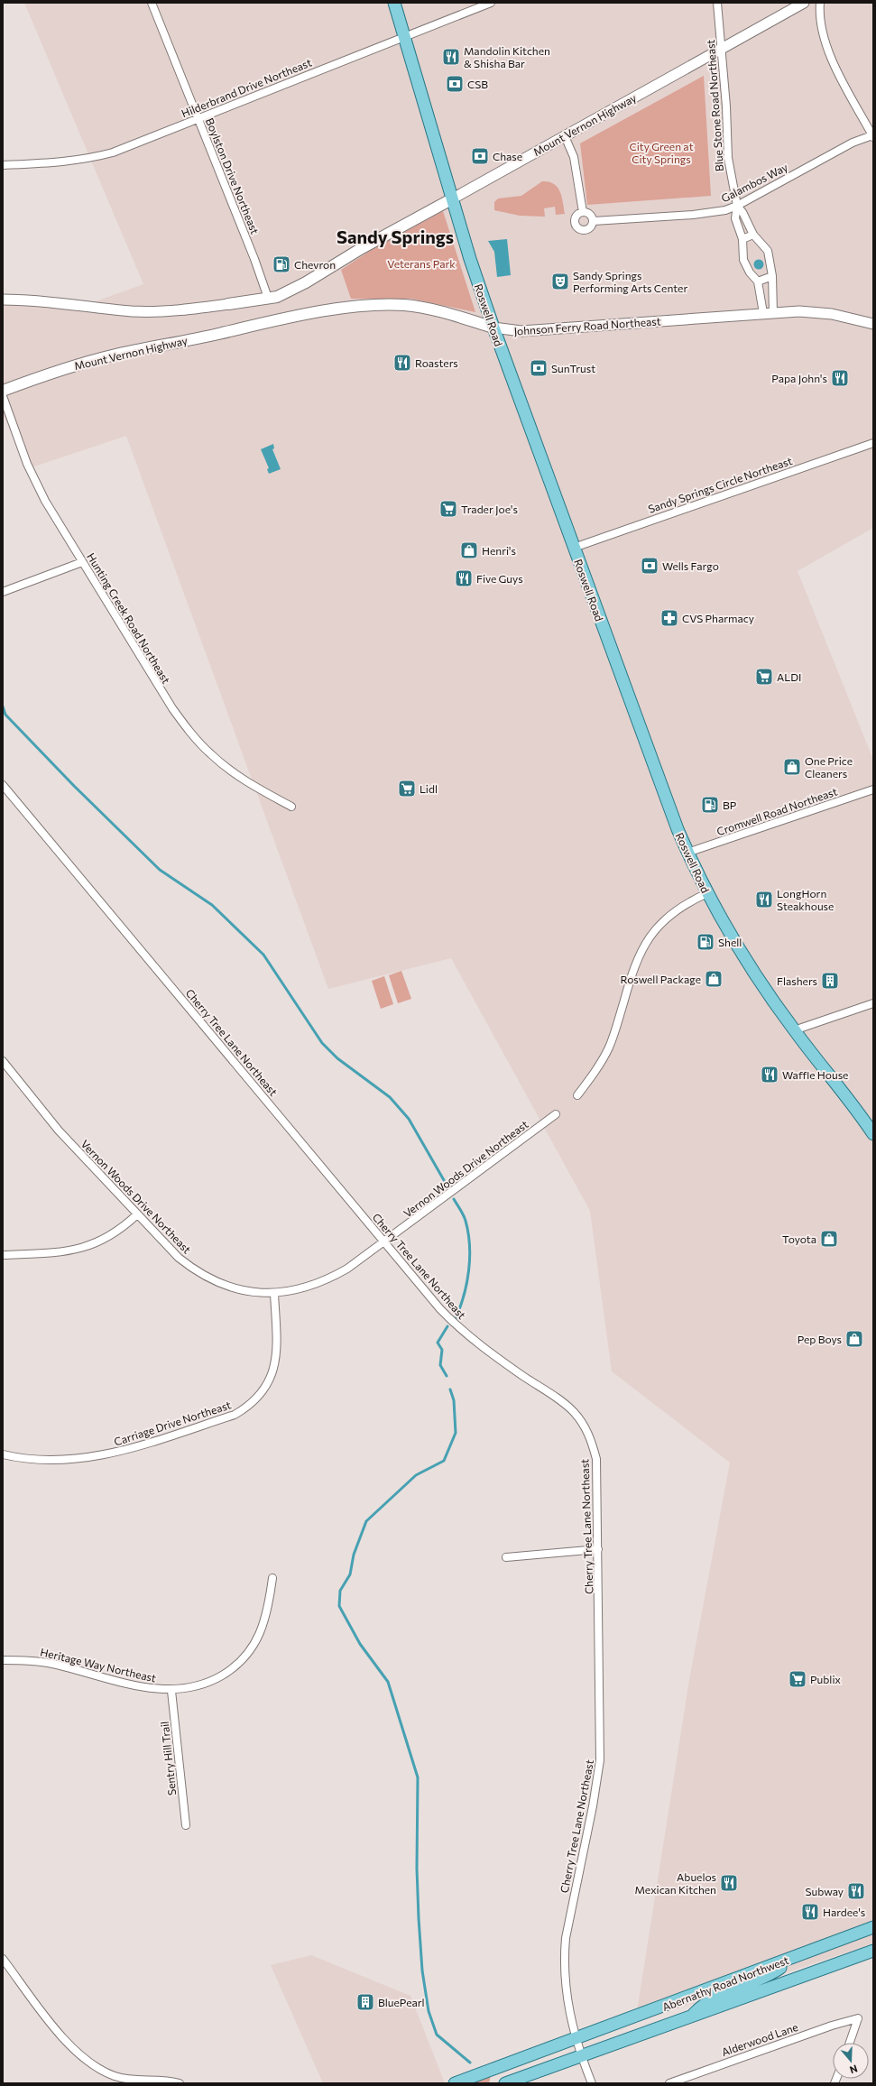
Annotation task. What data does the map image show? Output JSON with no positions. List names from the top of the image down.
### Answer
{
  "streets": {
    "main road": [
      "Mount Vernon Highway",
      "Roswell Road",
      "Johnson Ferry Road Northeast",
      "Abernathy Road Northwest"
    ],
    "street": [
      "Hilderbrand Drive Northeast",
      "Blue Stone Road Northeast",
      "Boylston Drive Northeast",
      "Galambos Way",
      "Sandy Springs Circle Northeast",
      "Hunting Creek Road Northeast",
      "Cromwell Road Northeast",
      "Cherry Tree Lane Northeast",
      "Vernon Woods Drive Northeast",
      "Carriage Drive Northeast",
      "Heritage Way Northeast",
      "Sentry Hill Trail",
      "Alderwood Lane"
    ]
  },
  "crossings": [
    ["Hilderbrand Drive Northeast", "Boylston Drive Northeast"],
    ["Hilderbrand Drive Northeast", "Roswell Road"],
    ["Blue Stone Road Northeast", "Mount Vernon Highway"],
    ["Blue Stone Road Northeast", "Galambos Way"],
    ["Blue Stone Road Northeast", "Johnson Ferry Road Northeast"],
    ["Mount Vernon Highway", "Boylston Drive Northeast"],
    ["Mount Vernon Highway", "Roswell Road"],
    ["Mount Vernon Highway", "Johnson Ferry Road Northeast"],
    ["Roswell Road", "Johnson Ferry Road Northeast"],
    ["Roswell Road", "Sandy Springs Circle Northeast"],
    ["Roswell Road", "Cromwell Road Northeast"],
    ["Cherry Tree Lane Northeast", "Vernon Woods Drive Northeast"],
    ["Cherry Tree Lane Northeast", "Abernathy Road Northwest"],
    ["Vernon Woods Drive Northeast", "Carriage Drive Northeast"],
    ["Heritage Way Northeast", "Sentry Hill Trail"]
  ],
  "districts": ["Sandy Springs"],
  "parks": ["City Green at City Springs", "Veterans Park"],
  "places": {
    "restaurant": [
      "Mandolin Kitchen & Shisha Bar",
      "Roasters",
      "Papa John's",
      "Five Guys",
      "LongHorn Steakhouse",
      "Waffle House",
      "Abuelos Mexican Kitchen",
      "Subway",
      "Hardee's"
    ],
    "bank": [
      "CSB",
      "Chase",
      "SunTrust",
      "Wells Fargo"
    ],
    "fuel station": ["Chevron", "BP", "Shell"],
    "theatre": ["Sandy Springs Performing Arts Center"],
    "supermarket": [
      "Trader Joe's",
      "ALDI",
      "Lidl",
      "Publix"
    ],
    "shop": [
      "Henri's",
      "One Price Cleaners",
      "Roswell Package",
      "Toyota",
      "Pep Boys"
    ],
    "pharmacy": ["CVS Pharmacy"],
    "building": ["Flashers", "BluePearl"]
  },
  "north": "bottom"
}
